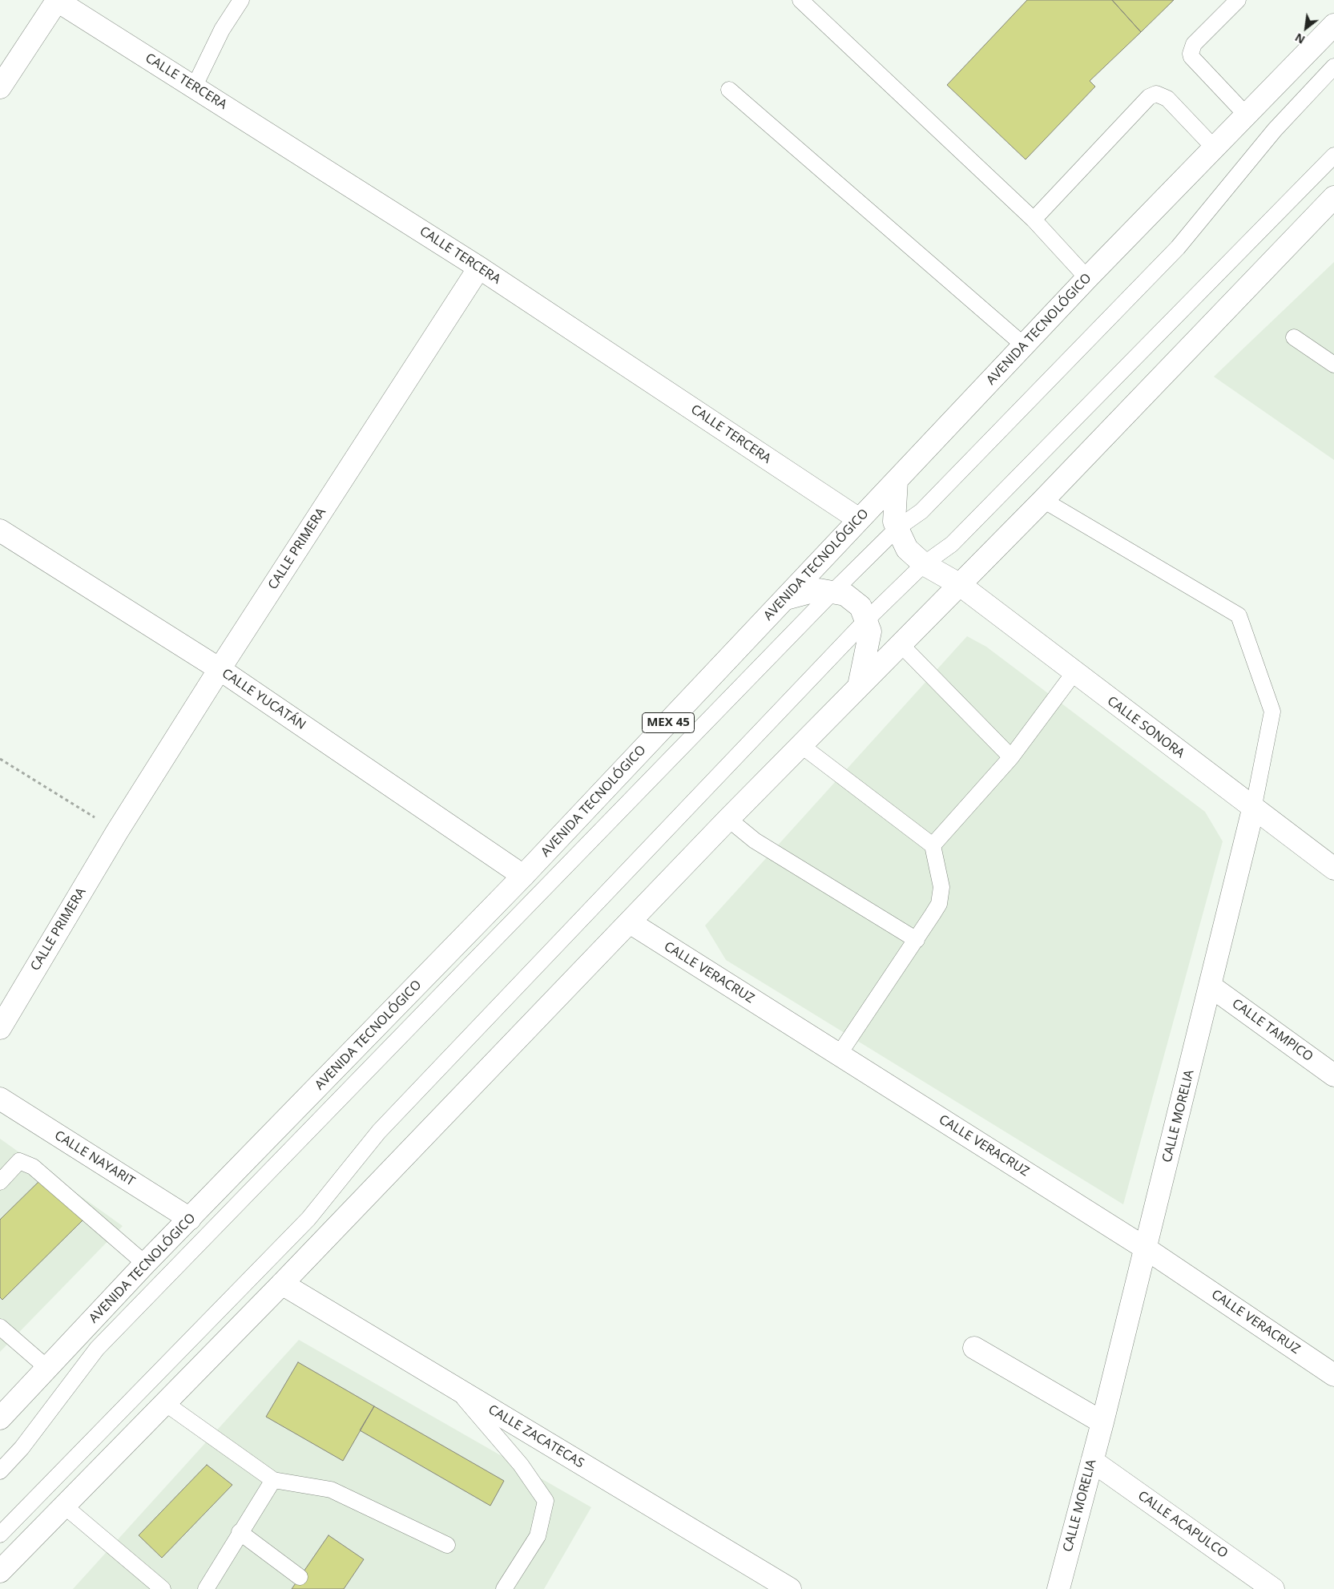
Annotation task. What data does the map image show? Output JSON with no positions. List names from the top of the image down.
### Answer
{
  "streets": {
    "street": [
      "CALLE TERCERA",
      "AVENIDA TECNOLÓGICO",
      "CALLE PRIMERA",
      "CALLE YUCATÁN",
      "MEX 45",
      "CALLE SONORA",
      "CALLE VERACRUZ",
      "CALLE TAMPICO",
      "CALLE MORELIA",
      "CALLE NAYARIT",
      "CALLE ZACATECAS",
      "CALLE ACAPULCO"
    ]
  },
  "crossings": [
    ["CALLE TERCERA", "AVENIDA TECNOLÓGICO"],
    ["CALLE TERCERA", "CALLE PRIMERA"],
    ["AVENIDA TECNOLÓGICO", "CALLE YUCATÁN"],
    ["AVENIDA TECNOLÓGICO", "CALLE SONORA"],
    ["AVENIDA TECNOLÓGICO", "CALLE NAYARIT"],
    ["CALLE PRIMERA", "CALLE YUCATÁN"],
    ["CALLE SONORA", "CALLE MORELIA"],
    ["CALLE VERACRUZ", "CALLE MORELIA"],
    ["CALLE TAMPICO", "CALLE MORELIA"],
    ["CALLE MORELIA", "CALLE ACAPULCO"]
  ],
  "north": "bottom left"
}
